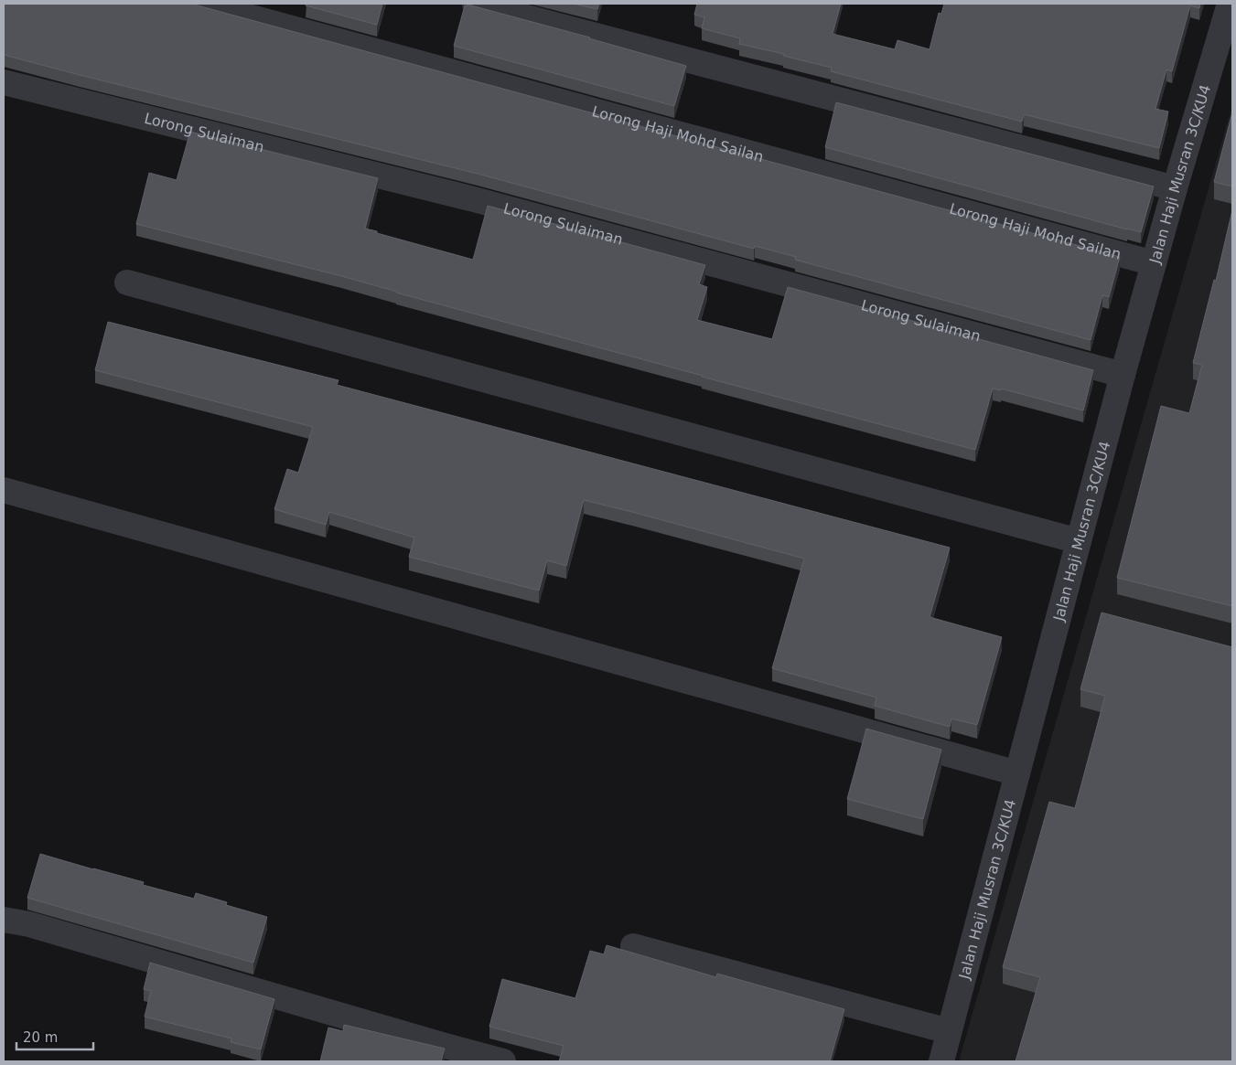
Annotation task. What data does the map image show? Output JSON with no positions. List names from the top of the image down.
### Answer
{
  "streets": {
    "street": ["Lorong Sulaiman", "Lorong Haji Mohd Sailan", "Jalan Haji Musran 3C/KU4"]
  },
  "crossings": [
    ["Lorong Sulaiman", "Jalan Haji Musran 3C/KU4"],
    ["Lorong Haji Mohd Sailan", "Jalan Haji Musran 3C/KU4"]
  ],
  "scale_bar": "20 m"
}
